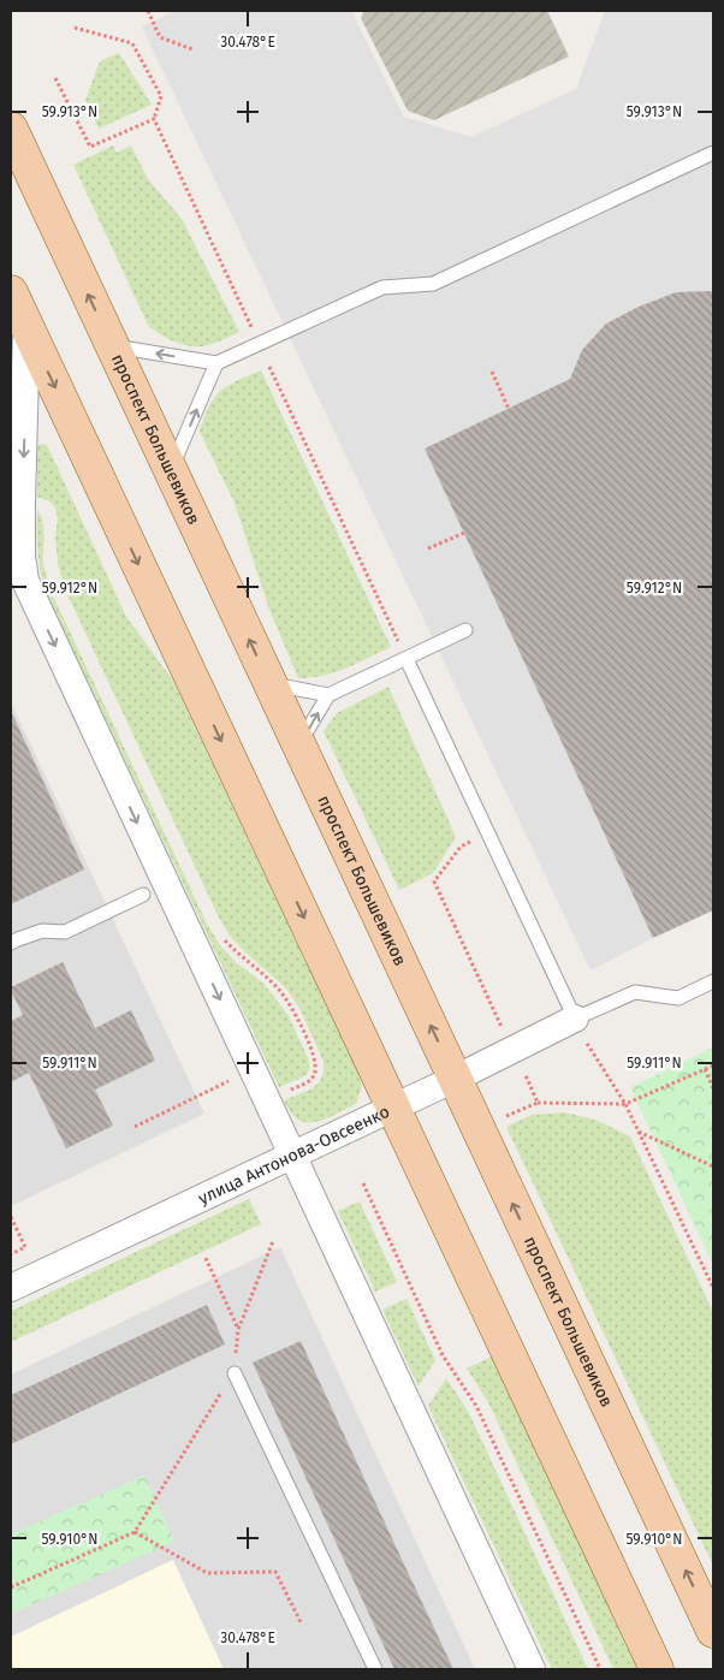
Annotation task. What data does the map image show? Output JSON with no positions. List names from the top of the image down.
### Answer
{
  "streets": {
    "main road": ["проспект Большевиков"],
    "street": ["улица Антонова-Овсеенко"]
  },
  "crossings": [
    ["проспект Большевиков", "улица Антонова-Овсеенко"]
  ],
  "coordinates": [
    "30.478°E",
    "59.913°N",
    "59.912°N",
    "59.911°N",
    "59.910°N"
  ]
}
